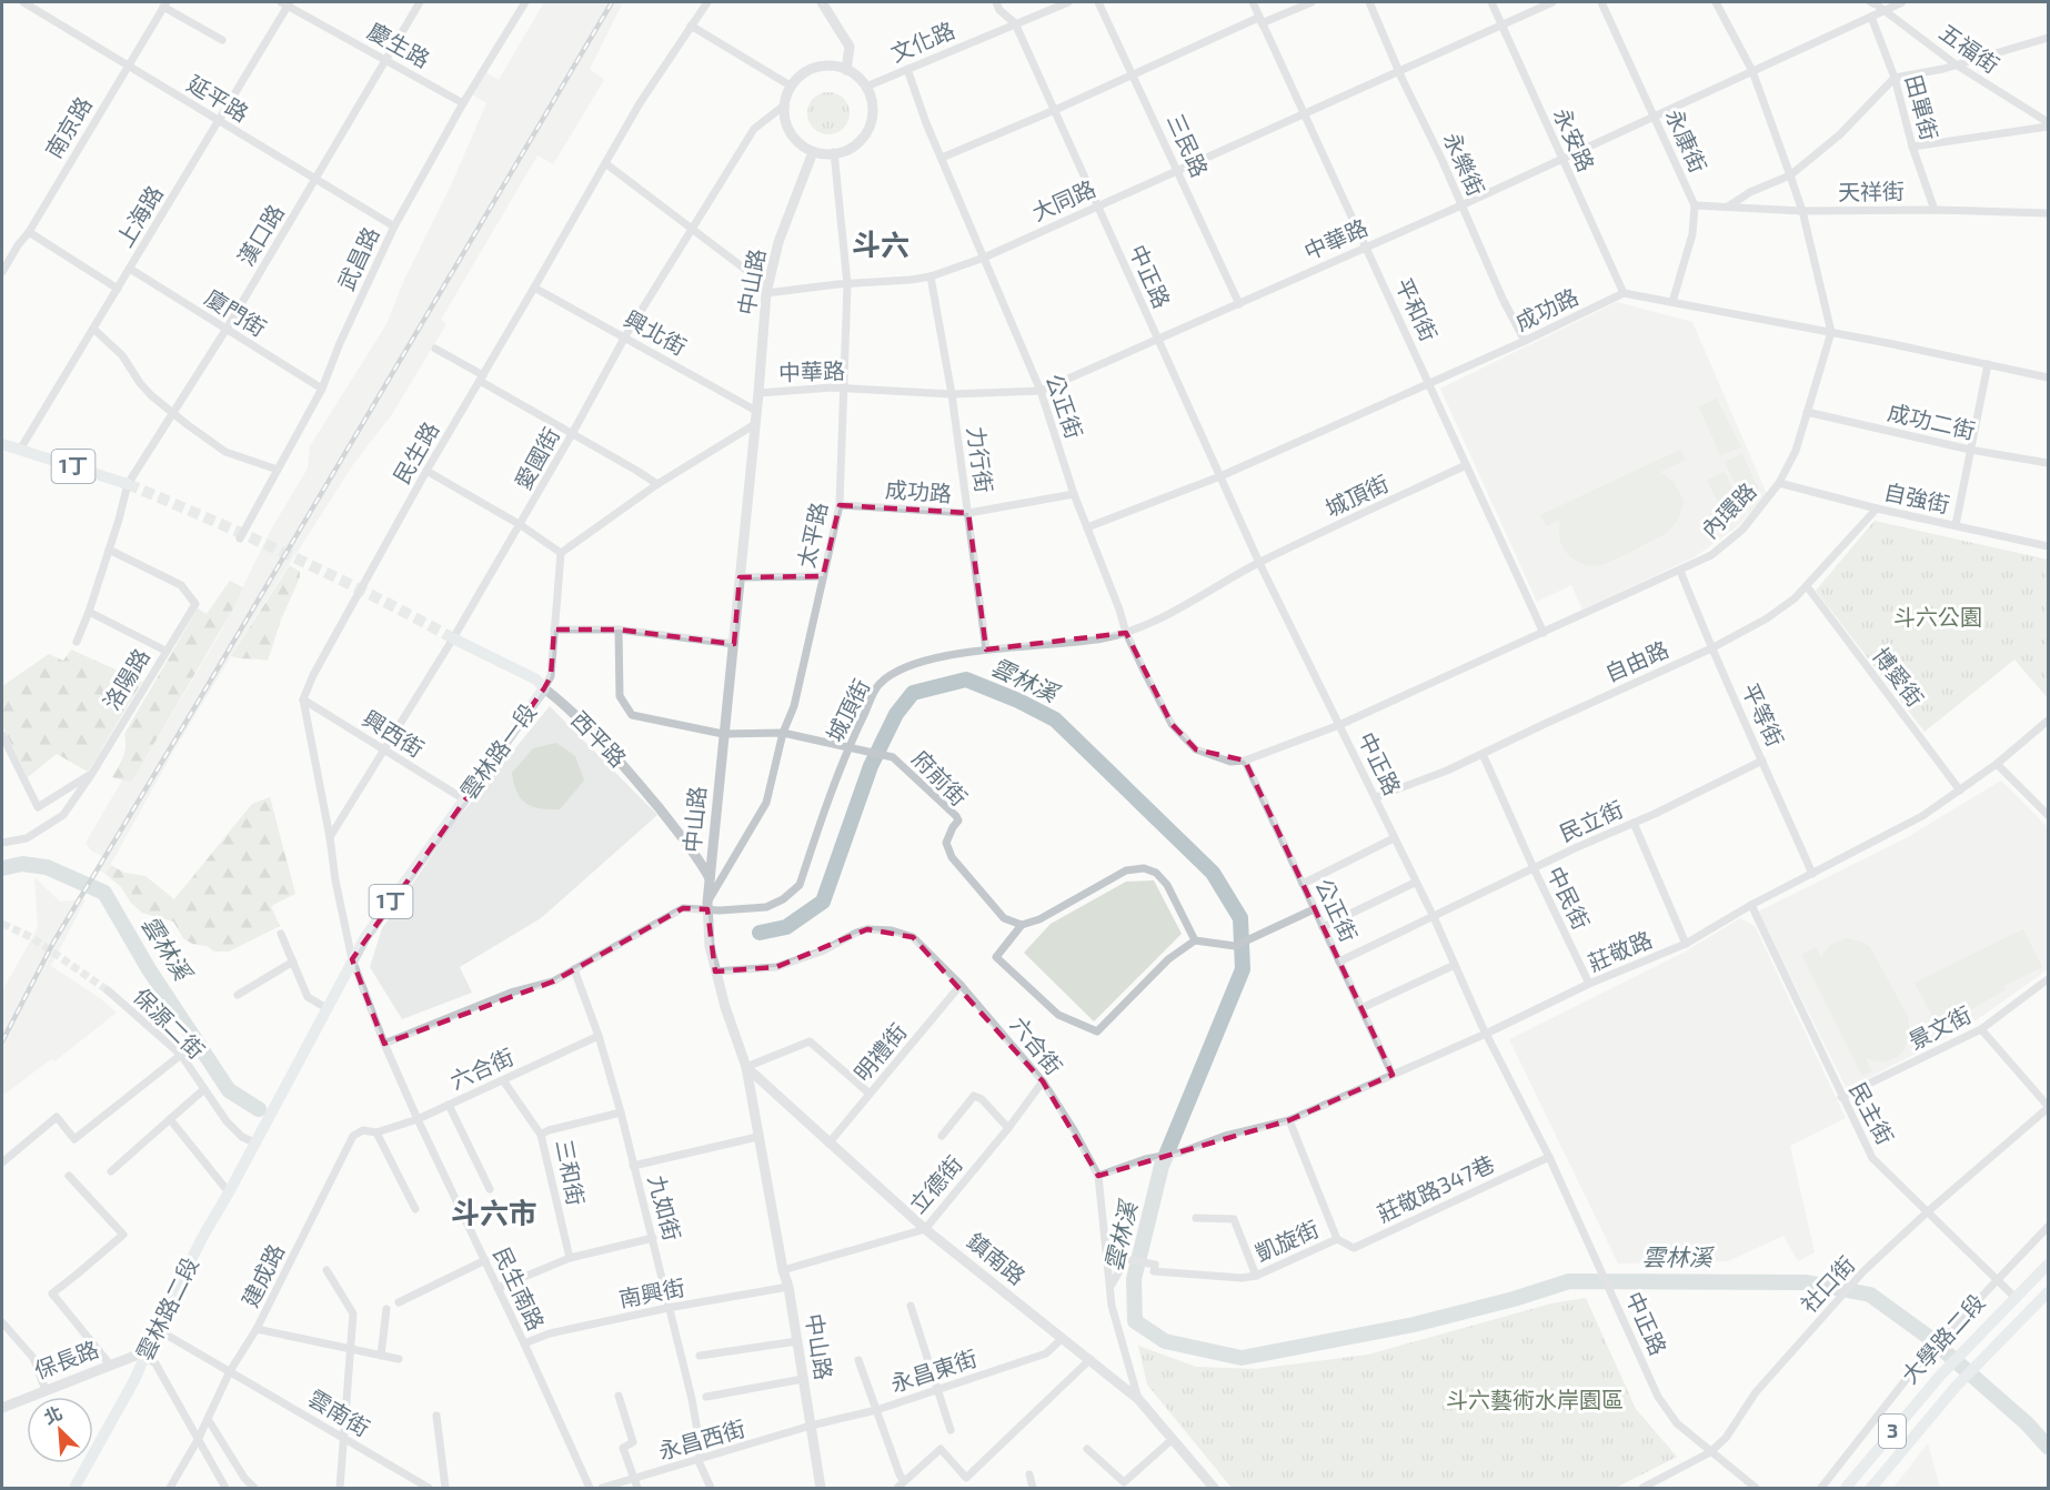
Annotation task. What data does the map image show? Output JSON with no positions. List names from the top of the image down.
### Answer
{
  "streets": {
    "main road": [
      "1丁",
      "西平路",
      "雲林路一段",
      "雲林路二段",
      "大學路二段",
      "3"
    ],
    "street": [
      "文化路",
      "慶生路",
      "五福街",
      "延平路",
      "田單街",
      "南京路",
      "永安路",
      "永康街",
      "三民路",
      "永樂街",
      "天祥街",
      "大同路",
      "上海路",
      "漢口路",
      "中華路",
      "武昌路",
      "中正路",
      "中山路",
      "平和街",
      "成功路",
      "廈門街",
      "興北街",
      "公正街",
      "成功二街",
      "民生路",
      "愛國街",
      "力行街",
      "城頂街",
      "自強街",
      "內環路",
      "太平路",
      "自由路",
      "博愛街",
      "洛陽路",
      "平等街",
      "興西街",
      "府前街",
      "民立街",
      "中民街",
      "莊敬路",
      "保源二街",
      "景文街",
      "六合街",
      "明禮街",
      "民主街",
      "三和街",
      "立德街",
      "莊敬路347巷",
      "九如街",
      "凱旋街",
      "鎮南路",
      "建成路",
      "社口街",
      "民生南路",
      "南興街",
      "保長路",
      "永昌東街",
      "雲南街",
      "永昌西街"
    ]
  },
  "crossings": [
    ["文化路", "中正路"],
    ["文化路", "中山路"],
    ["文化路", "公正街"],
    ["文化路", "愛國街"],
    ["文化路", "太平路"],
    ["慶生路", "上海路"],
    ["慶生路", "漢口路"],
    ["慶生路", "武昌路"],
    ["五福街", "田單街"],
    ["五福街", "中華路"],
    ["延平路", "南京路"],
    ["延平路", "上海路"],
    ["延平路", "漢口路"],
    ["延平路", "武昌路"],
    ["田單街", "天祥街"],
    ["田單街", "中華路"],
    ["永安路", "大同路"],
    ["永安路", "中華路"],
    ["永安路", "成功路"],
    ["永康街", "天祥街"],
    ["永康街", "中華路"],
    ["三民路", "大同路"],
    ["三民路", "中華路"],
    ["永樂街", "大同路"],
    ["永樂街", "中華路"],
    ["永樂街", "成功路"],
    ["大同路", "中正路"],
    ["大同路", "中山路"],
    ["大同路", "平和街"],
    ["大同路", "公正街"],
    ["大同路", "力行街"],
    ["大同路", "太平路"],
    ["上海路", "廈門街"],
    ["上海路", "1丁"],
    ["漢口路", "廈門街"],
    ["漢口路", "1丁"],
    ["中華路", "中正路"],
    ["中華路", "中山路"],
    ["中華路", "平和街"],
    ["中華路", "公正街"],
    ["中華路", "力行街"],
    ["中華路", "太平路"],
    ["武昌路", "廈門街"],
    ["中正路", "成功路"],
    ["中正路", "城頂街"],
    ["中正路", "內環路"],
    ["中正路", "自由路"],
    ["中正路", "民立街"],
    ["中正路", "莊敬路"],
    ["中正路", "莊敬路347巷"],
    ["中正路", "社口街"],
    ["中山路", "興北街"],
    ["中山路", "愛國街"],
    ["中山路", "城頂街"],
    ["中山路", "太平路"],
    ["中山路", "西平路"],
    ["中山路", "府前街"],
    ["中山路", "六合街"],
    ["中山路", "立德街"],
    ["中山路", "鎮南路"],
    ["中山路", "南興街"],
    ["中山路", "永昌東街"],
    ["中山路", "永昌西街"],
    ["平和街", "成功路"],
    ["平和街", "城頂街"],
    ["平和街", "內環路"],
    ["成功路", "公正街"],
    ["成功路", "力行街"],
    ["成功路", "太平路"],
    ["興北街", "民生路"],
    ["興北街", "愛國街"],
    ["公正街", "城頂街"],
    ["公正街", "內環路"],
    ["公正街", "民立街"],
    ["公正街", "莊敬路"],
    ["成功二街", "內環路"],
    ["民生路", "興西街"],
    ["愛國街", "太平路"],
    ["愛國街", "興西街"],
    ["愛國街", "西平路"],
    ["力行街", "城頂街"],
    ["城頂街", "太平路"],
    ["城頂街", "府前街"],
    ["城頂街", "九如街"],
    ["城頂街", "民生南路"],
    ["自強街", "內環路"],
    ["自強街", "自由路"],
    ["內環路", "平等街"],
    ["太平路", "府前街"],
    ["自由路", "博愛街"],
    ["自由路", "平等街"],
    ["自由路", "中民街"],
    ["博愛街", "莊敬路"],
    ["平等街", "民立街"],
    ["平等街", "莊敬路"],
    ["興西街", "雲林路一段"],
    ["西平路", "雲林路一段"],
    ["雲林路一段", "民生南路"],
    ["雲林路一段", "雲林路二段"],
    ["民立街", "中民街"],
    ["中民街", "莊敬路"],
    ["莊敬路", "六合街"],
    ["莊敬路", "民主街"],
    ["莊敬路", "凱旋街"],
    ["保源二街", "雲林路二段"],
    ["景文街", "民主街"],
    ["六合街", "明禮街"],
    ["六合街", "立德街"],
    ["六合街", "九如街"],
    ["六合街", "凱旋街"],
    ["六合街", "鎮南路"],
    ["六合街", "建成路"],
    ["六合街", "民生南路"],
    ["明禮街", "鎮南路"],
    ["民主街", "社口街"],
    ["民主街", "大學路二段"],
    ["三和街", "九如街"],
    ["立德街", "鎮南路"],
    ["莊敬路347巷", "凱旋街"],
    ["九如街", "南興街"],
    ["九如街", "永昌西街"],
    ["鎮南路", "永昌東街"],
    ["建成路", "民生南路"],
    ["建成路", "雲南街"],
    ["民生南路", "南興街"],
    ["雲林路二段", "保長路"],
    ["雲林路二段", "雲南街"],
    ["永昌東街", "永昌西街"]
  ],
  "districts": ["斗六", "斗六市"],
  "water": ["雲林溪"],
  "parks": ["斗六公園", "斗六藝術水岸園區"],
  "north": "top left"
}
